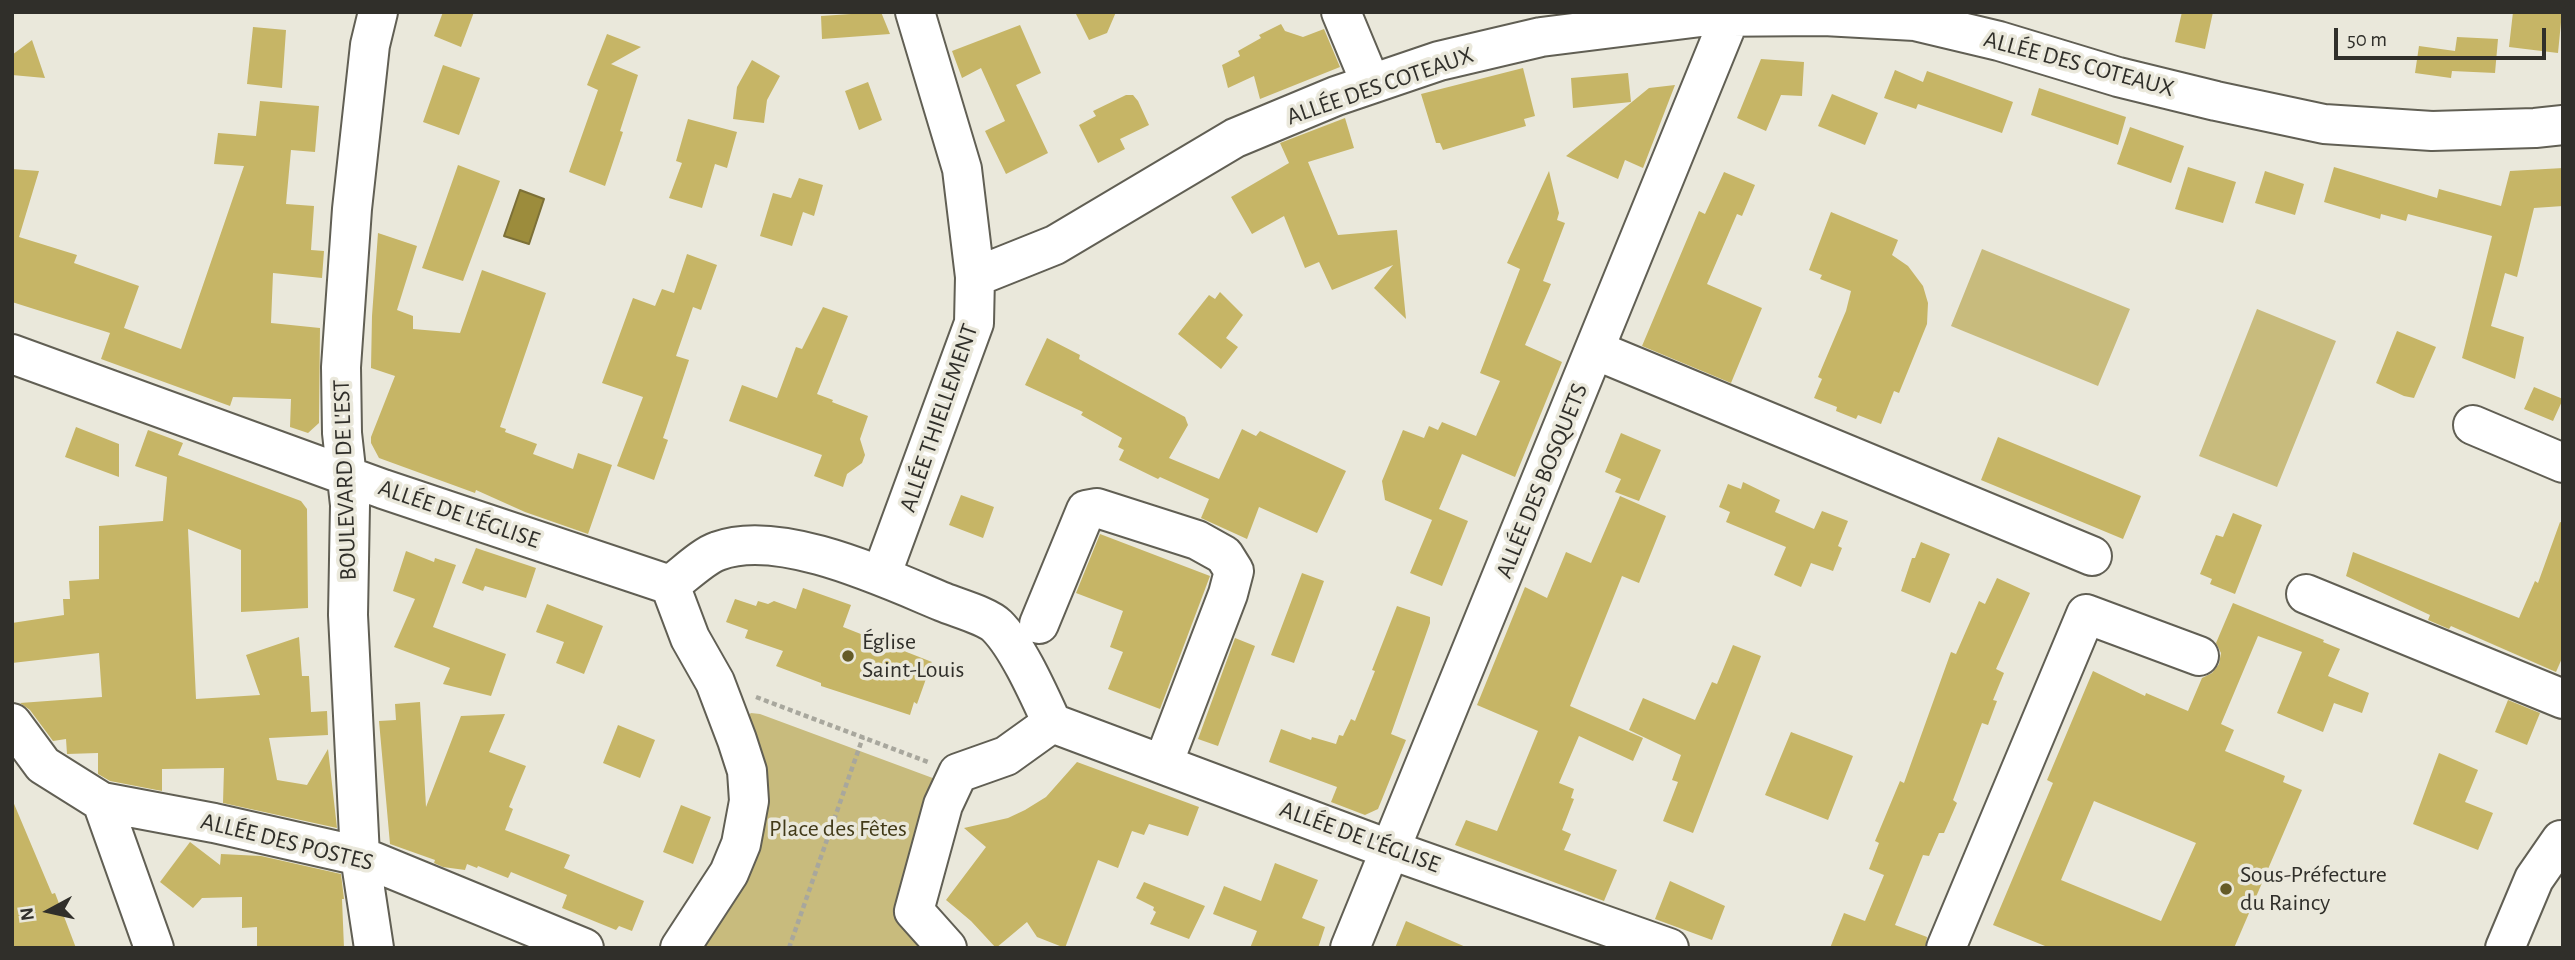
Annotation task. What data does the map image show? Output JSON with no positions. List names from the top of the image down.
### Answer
{
  "streets": {
    "street": [
      "ALLÉE DES COTEAUX",
      "ALLÉE THIELLEMENT",
      "BOULEVARD DE L'EST",
      "ALLÉE DES BOSQUETS",
      "ALLÉE DE L'ÉGLISE",
      "ALLÉE DES POSTES"
    ]
  },
  "crossings": [
    ["ALLÉE DES COTEAUX", "ALLÉE THIELLEMENT"],
    ["ALLÉE DES COTEAUX", "ALLÉE DES BOSQUETS"],
    ["BOULEVARD DE L'EST", "ALLÉE DE L'ÉGLISE"],
    ["BOULEVARD DE L'EST", "ALLÉE DES POSTES"],
    ["ALLÉE DES BOSQUETS", "ALLÉE DE L'ÉGLISE"]
  ],
  "parks": ["Place des Fêtes"],
  "places": ["Église Saint-Louis", "Sous-Préfecture du Raincy"],
  "scale_bar": "50 m",
  "north": "left"
}
